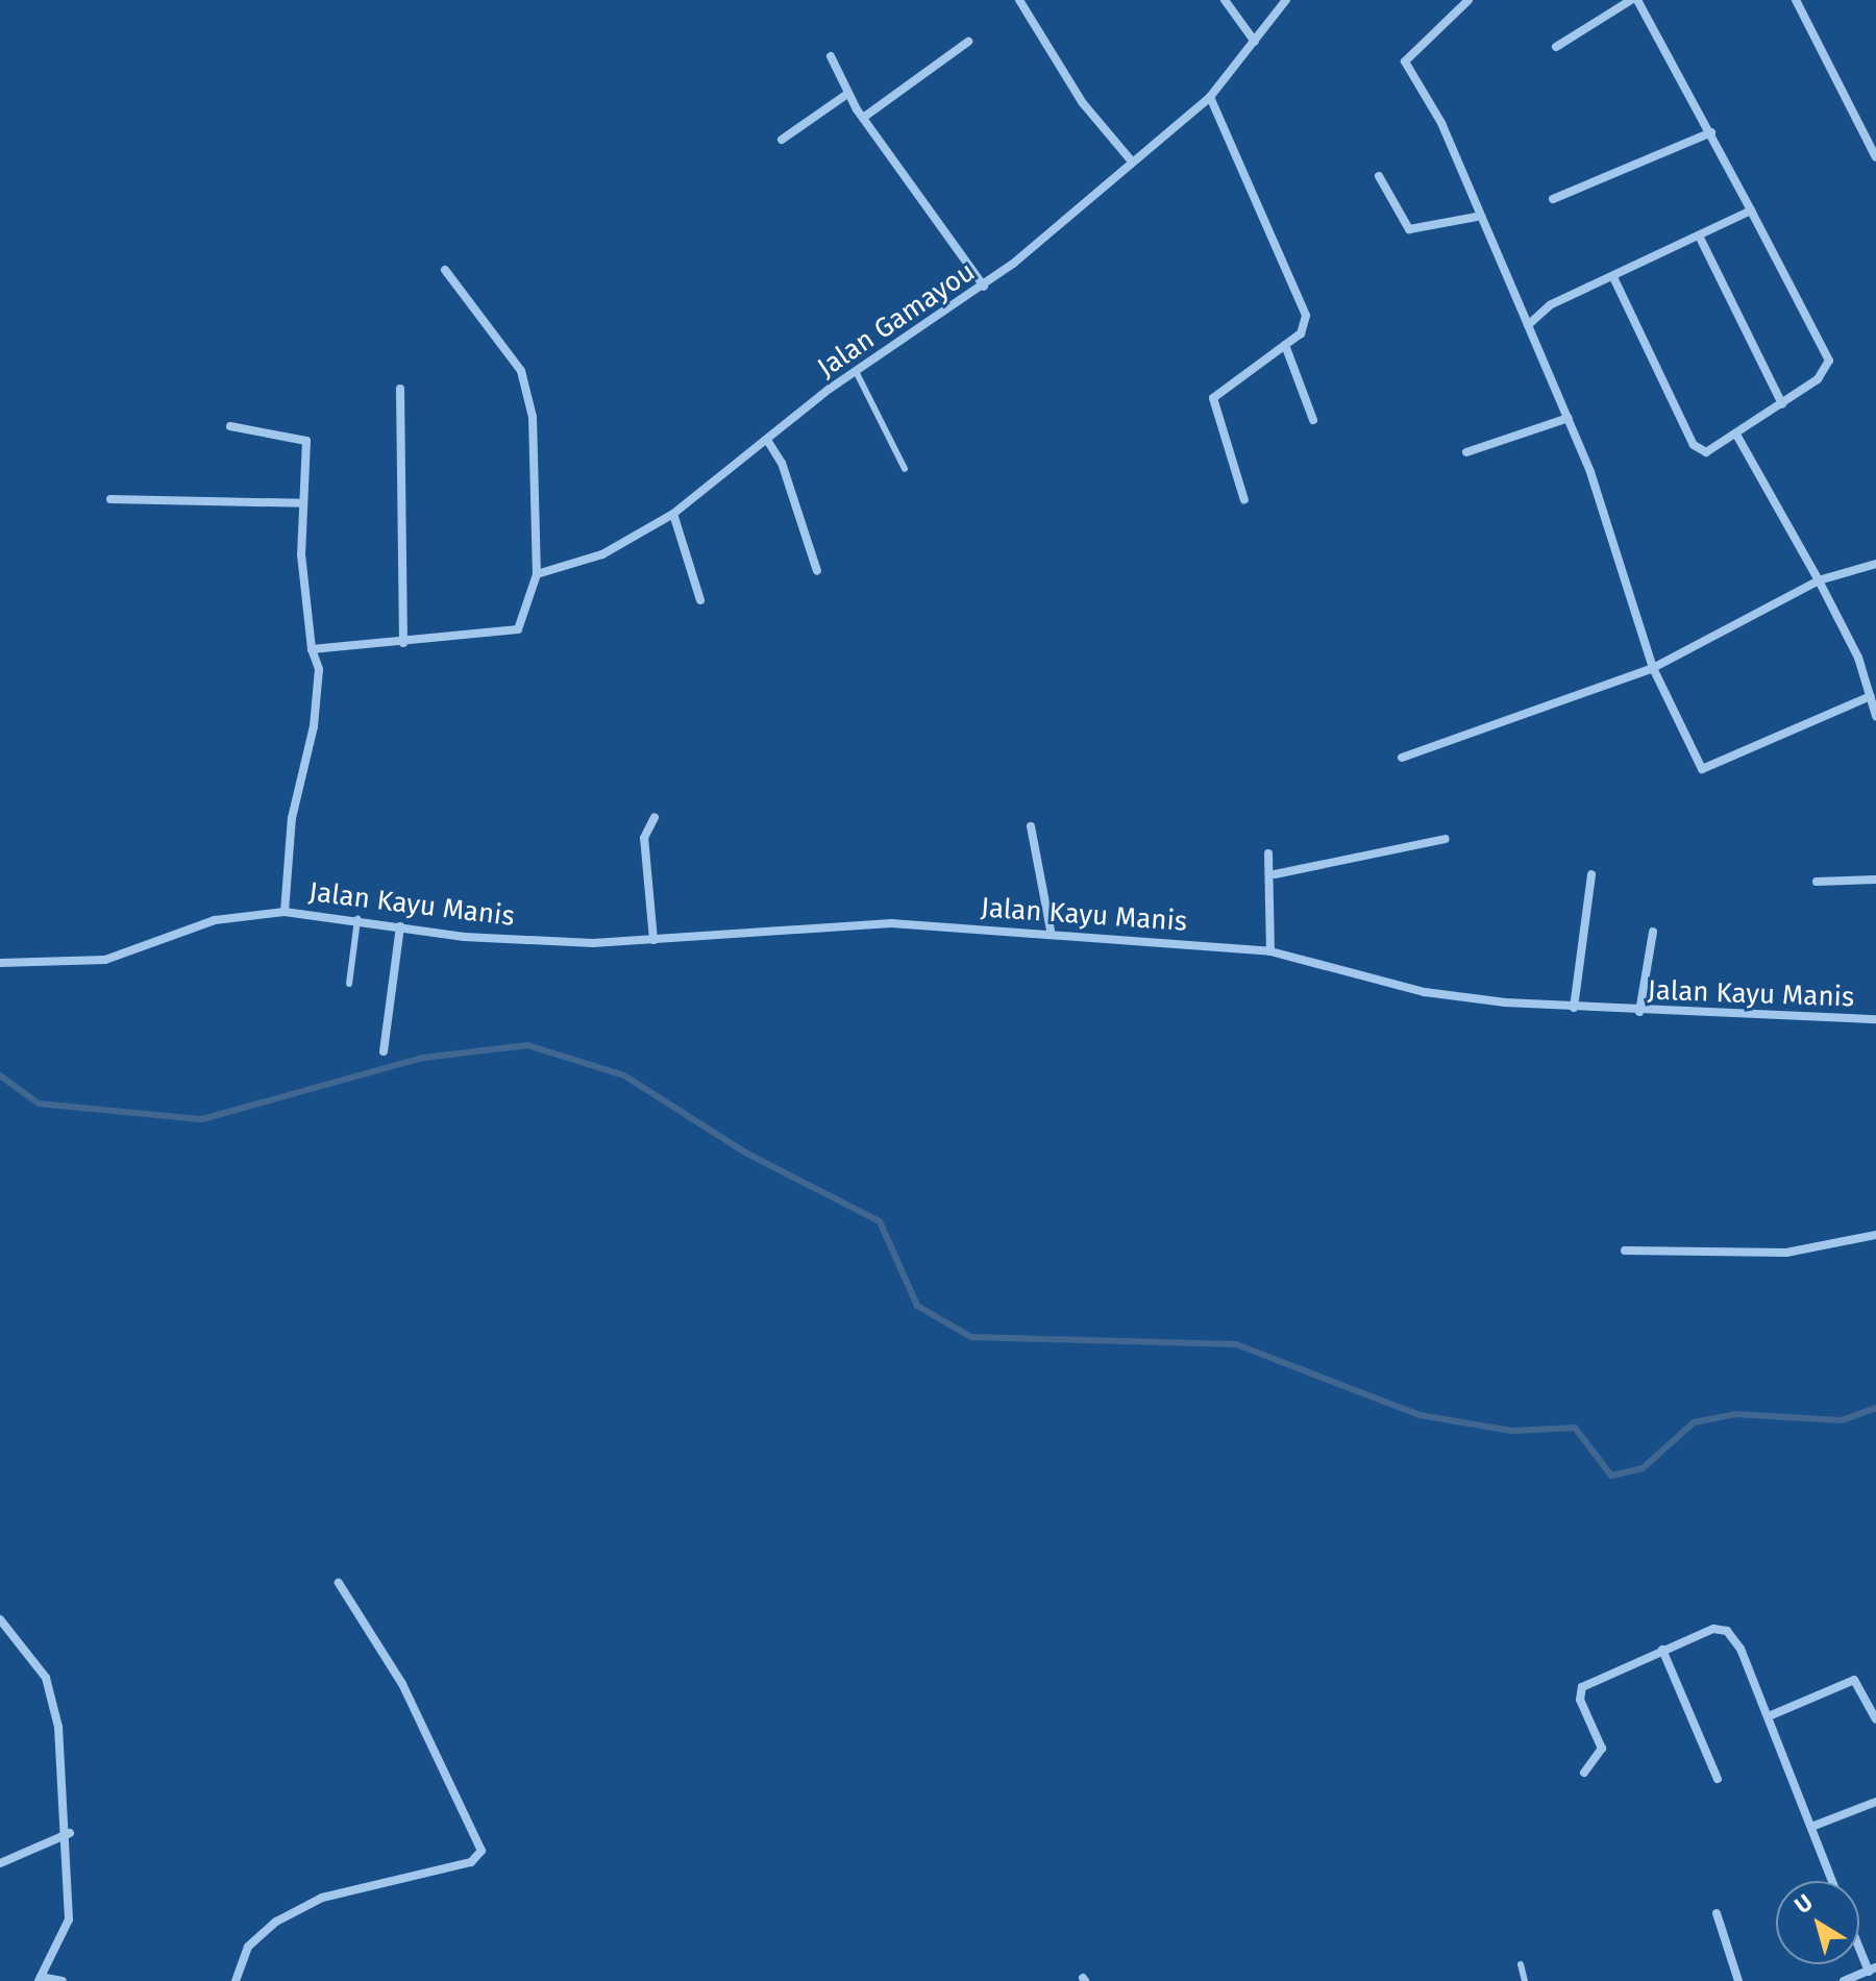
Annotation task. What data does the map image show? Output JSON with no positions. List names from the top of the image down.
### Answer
{
  "streets": {
    "street": ["Jalan Gamayou", "Jalan Kayu Manis"]
  },
  "north": "top left"
}
